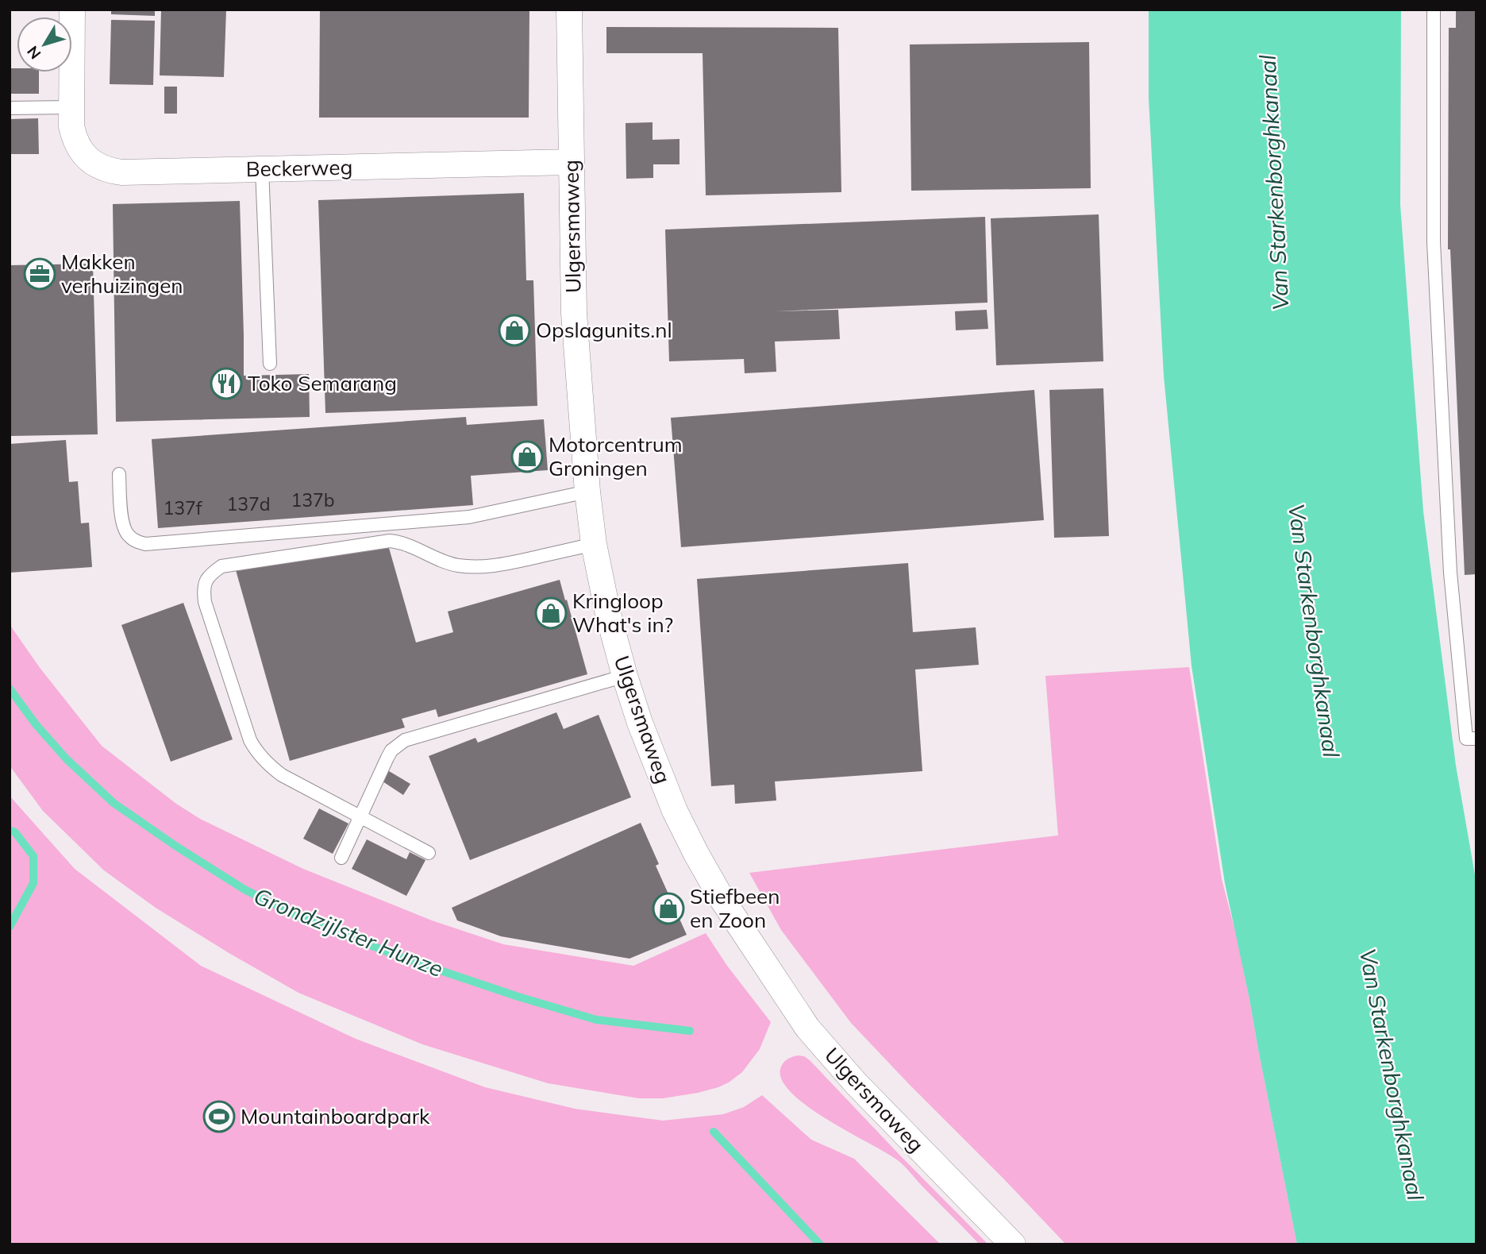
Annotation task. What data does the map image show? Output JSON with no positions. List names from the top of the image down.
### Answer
{
  "streets": {
    "street": ["Beckerweg", "Ulgersmaweg"]
  },
  "crossings": [
    ["Beckerweg", "Ulgersmaweg"]
  ],
  "water": ["Van Starkenborghkanaal", "Grondzijlster Hunze"],
  "places": {
    "office": ["Makken verhuizingen"],
    "shop": [
      "Opslagunits.nl",
      "Motorcentrum Groningen",
      "Kringloop What's in?",
      "Stiefbeen en Zoon"
    ],
    "restaurant": ["Toko Semarang"],
    "sports": ["Mountainboardpark"]
  },
  "house_numbers": ["137b", "137d", "137f"],
  "north": "bottom left"
}
